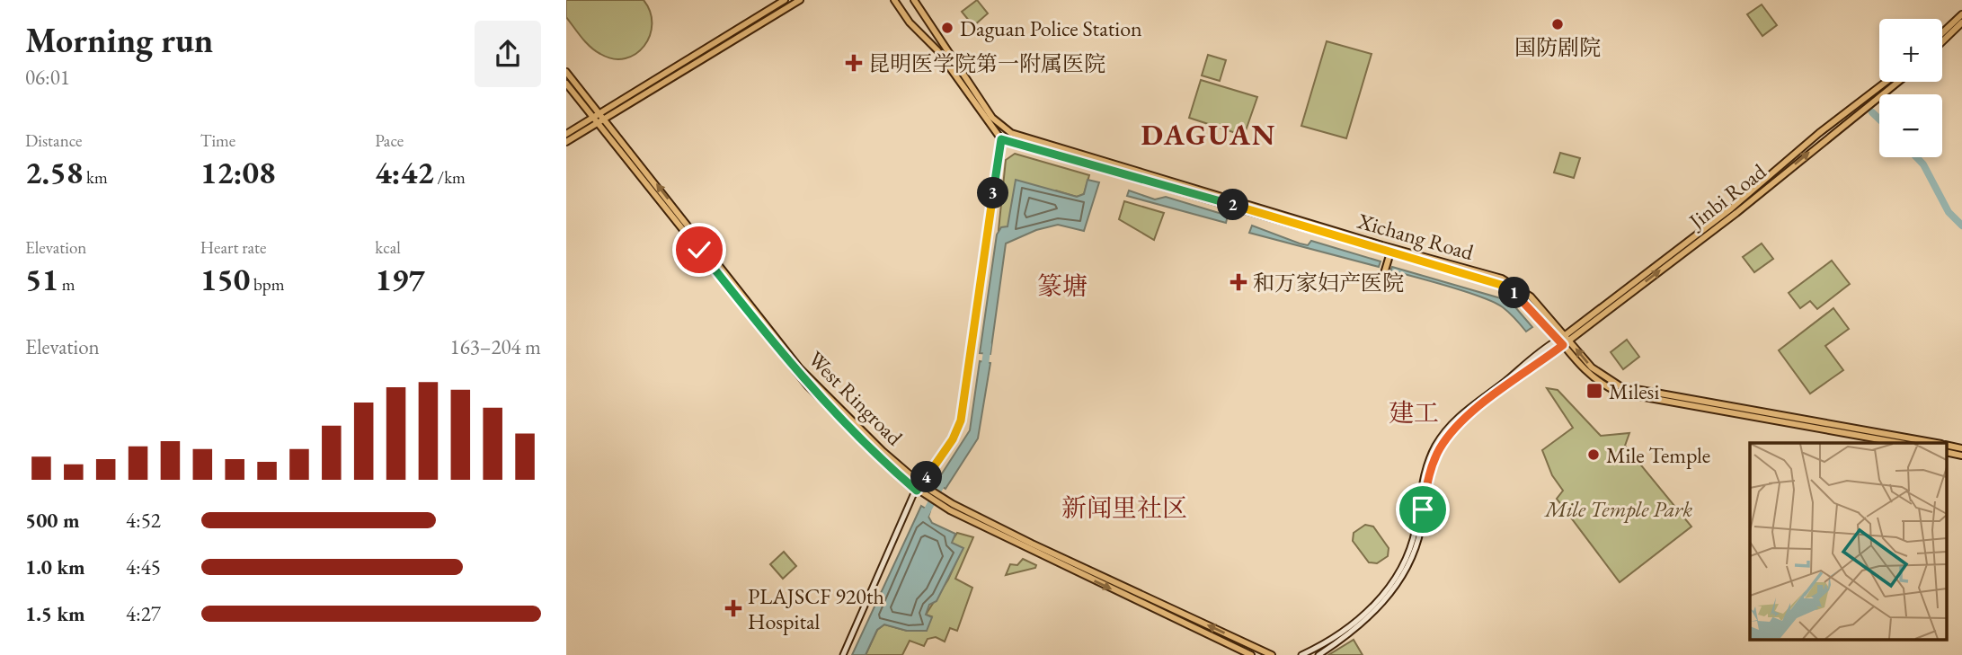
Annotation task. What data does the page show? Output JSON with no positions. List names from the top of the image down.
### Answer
{
  "streets": {
    "main road": ["Jinbi Road", "Xichang Road", "West Ringroad"]
  },
  "crossings": [
    ["Jinbi Road", "Xichang Road"]
  ],
  "districts": [
    "DAGUAN",
    "篆塘",
    "建工",
    "新闻里社区"
  ],
  "parks": ["Mile Temple Park"],
  "places": {
    "other": ["国防剧院", "Daguan Police Station", "Mile Temple"],
    "health": ["昆明医学院第一附属医院", "和万家妇产医院", "PLAJSCF 920th Hospital"],
    "transit": ["Milesi"]
  },
  "page": {
    "heading": ["Morning run", "06:01"],
    "map_buttons": ["+", "−"],
    "stats": [
      ["Distance", "2.58 km"],
      ["Time", "12:08"],
      ["Pace", "4:42 /km"],
      ["Elevation", "51 m"],
      ["Heart rate", "150 bpm"],
      ["kcal", "197"]
    ],
    "pins": [
      "3",
      "2",
      "1",
      "4"
    ],
    "chart": ["Elevation", "163–204 m"],
    "list": [
      {
        "name": "500 m",
        "note": "4:52"
      },
      {
        "name": "1.0 km",
        "note": "4:45"
      },
      {
        "name": "1.5 km",
        "note": "4:27"
      }
    ]
  }
}
